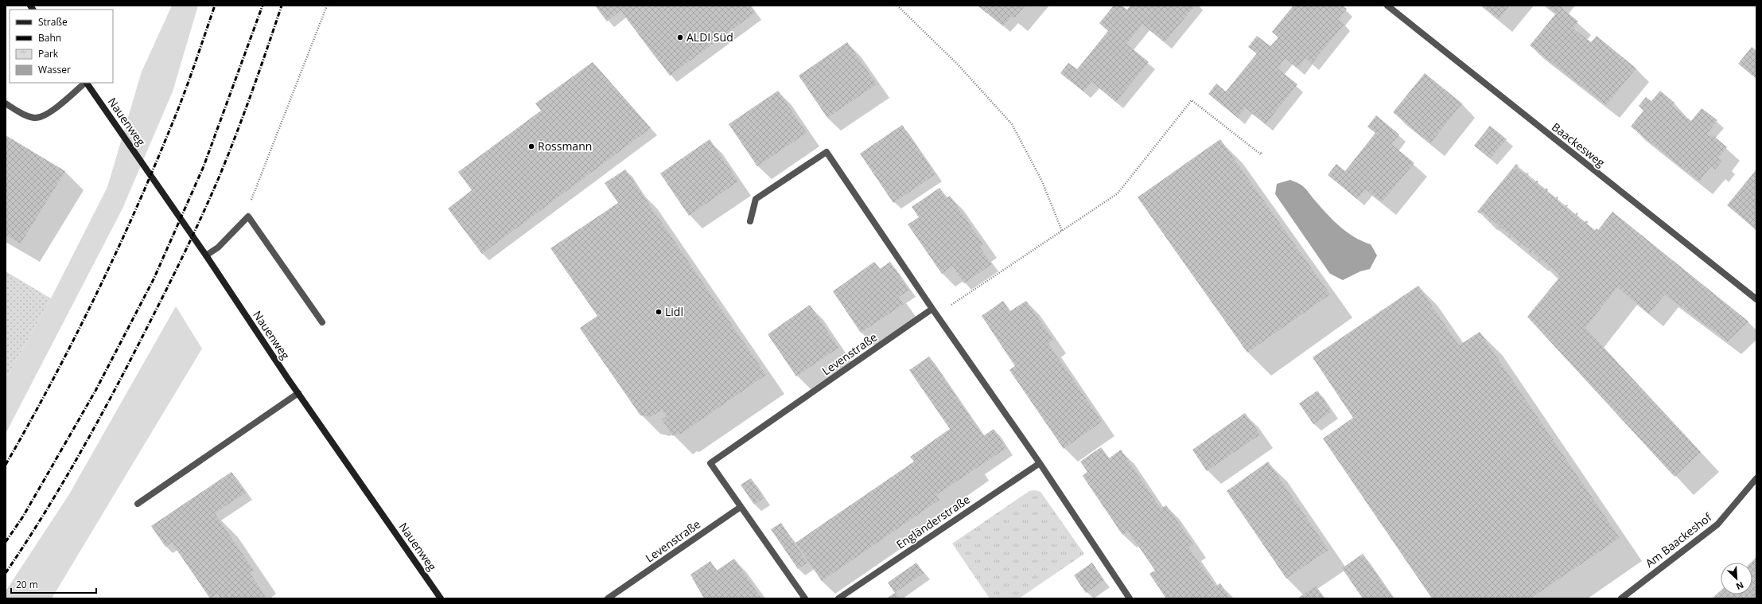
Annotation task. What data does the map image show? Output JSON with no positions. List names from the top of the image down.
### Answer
{
  "streets": {
    "street": [
      "Nauenweg",
      "Baackesweg",
      "Levenstraße",
      "Engländerstraße",
      "Am Baackeshof"
    ]
  },
  "places": ["ALDI Süd", "Rossmann", "Lidl"],
  "legend": [
    "Straße",
    "Bahn",
    "Park",
    "Wasser"
  ],
  "scale_bar": "20 m",
  "north": "bottom right"
}
